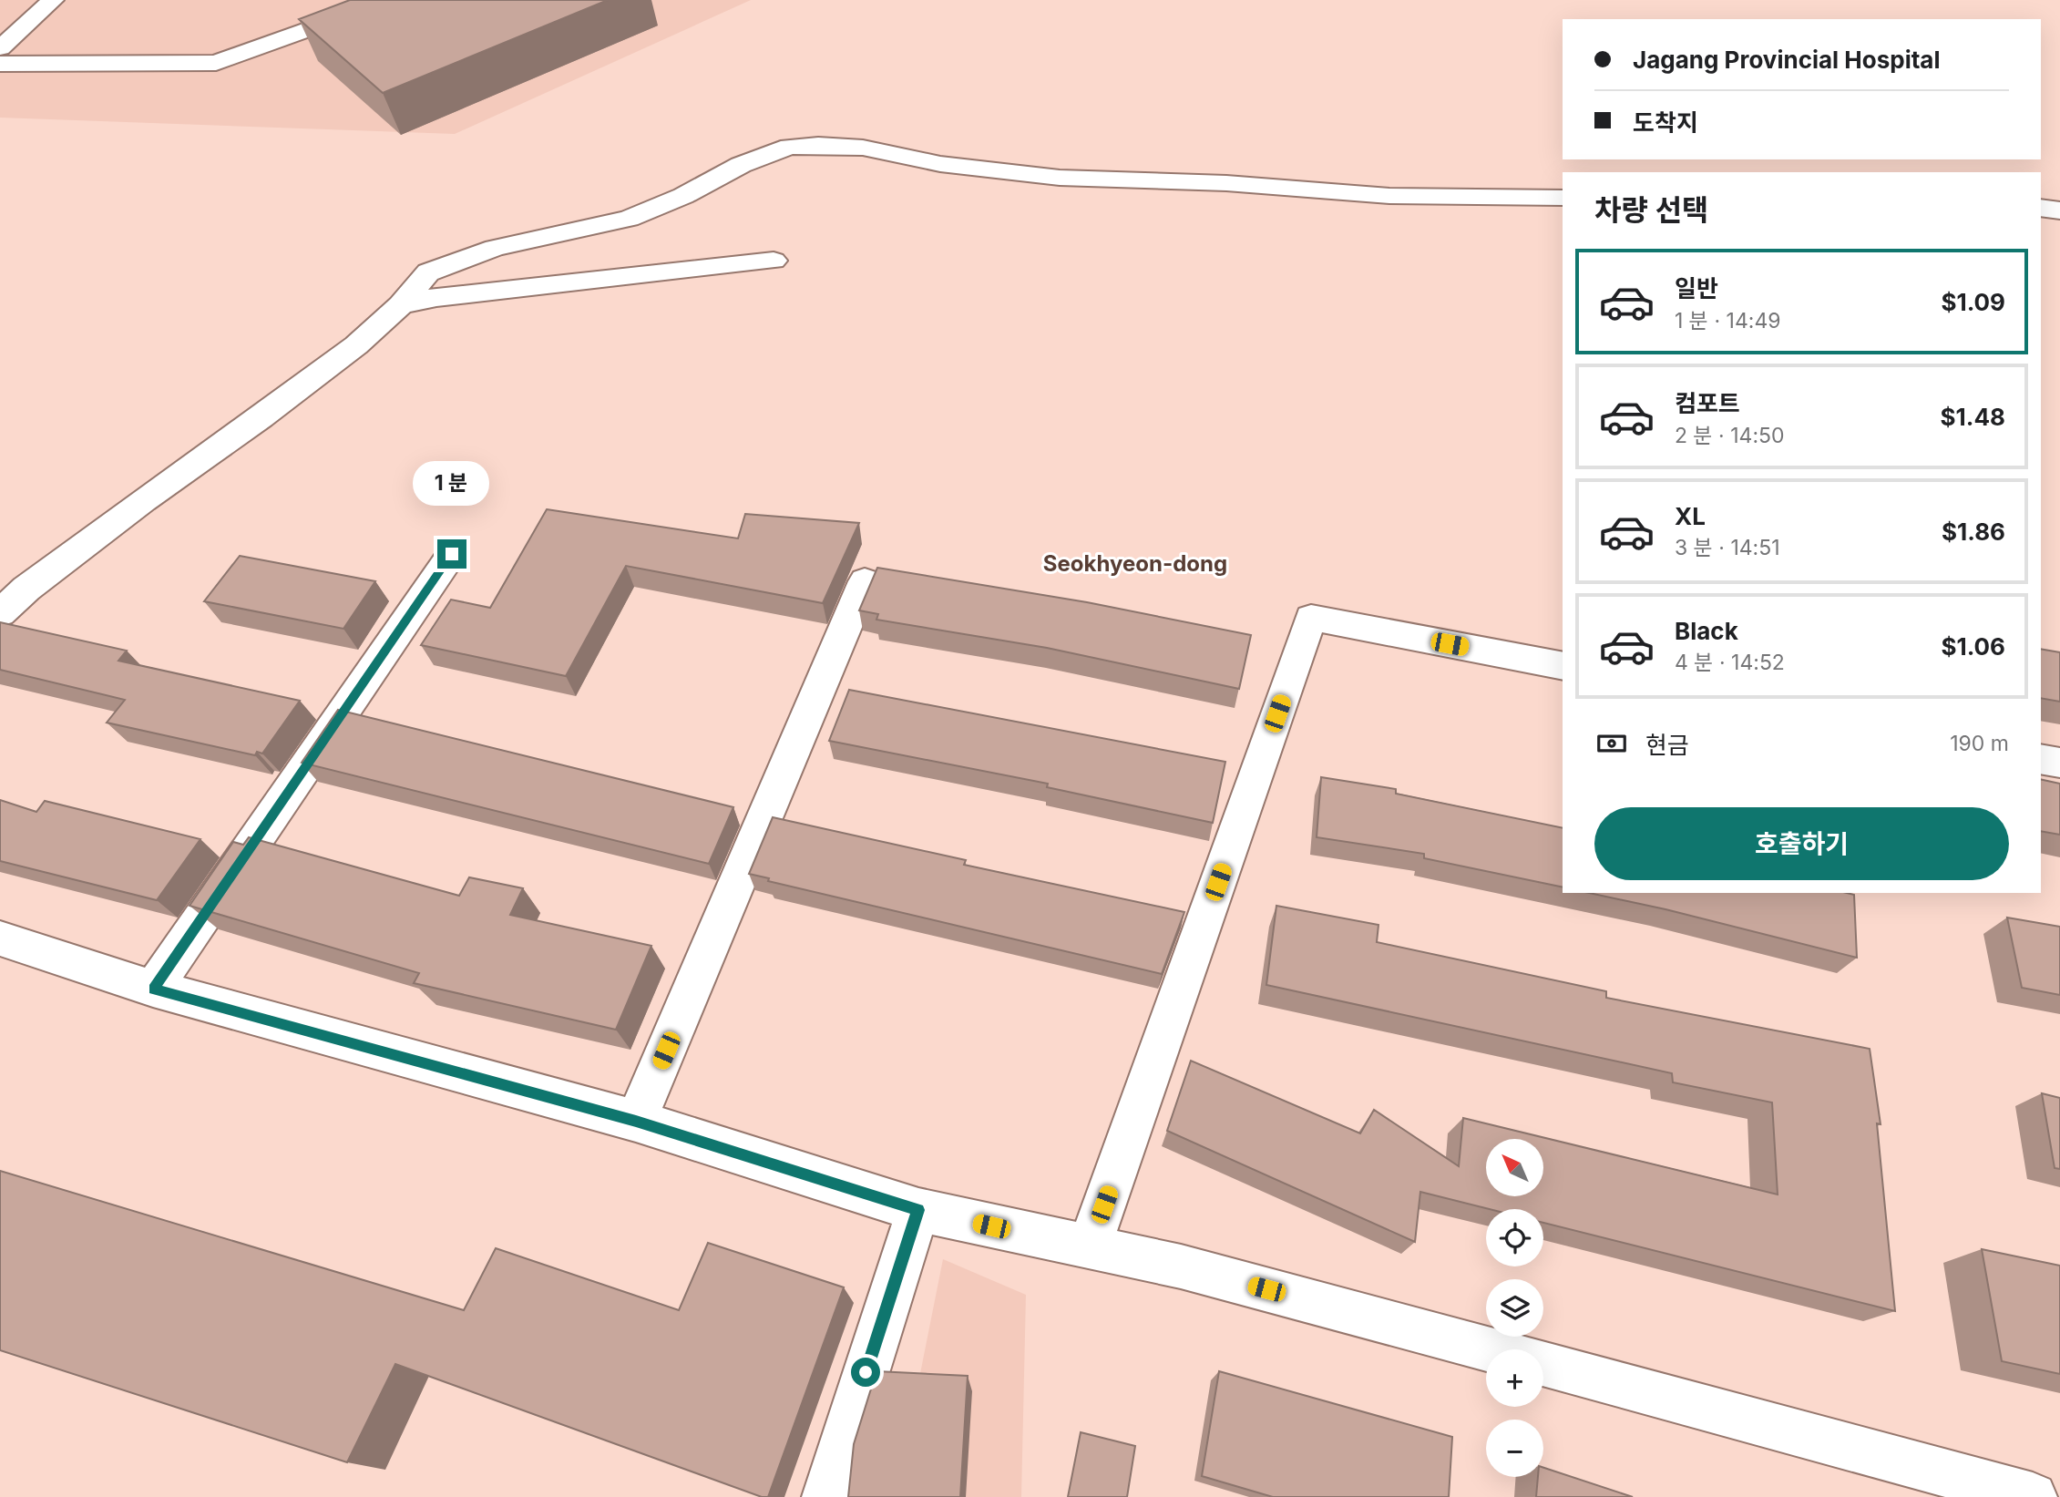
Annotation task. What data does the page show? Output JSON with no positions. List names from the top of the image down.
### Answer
{
  "districts": ["Seokhyeon-dong"],
  "north": "top left",
  "page": {
    "banner": ["Jagang Provincial Hospital", "도착지"],
    "heading": "차량 선택",
    "list": [
      {
        "name": "일반",
        "note": "1 분 · 14:49",
        "value": "$1.09"
      },
      {
        "name": "컴포트",
        "note": "2 분 · 14:50",
        "value": "$1.48"
      },
      {
        "name": "XL",
        "note": "3 분 · 14:51",
        "value": "$1.86"
      },
      {
        "name": "Black",
        "note": "4 분 · 14:52",
        "value": "$1.06"
      }
    ],
    "bubble": "1 분",
    "pay": ["현금", "190 m"],
    "buttons": "호출하기",
    "map_buttons": ["+", "−"]
  }
}
